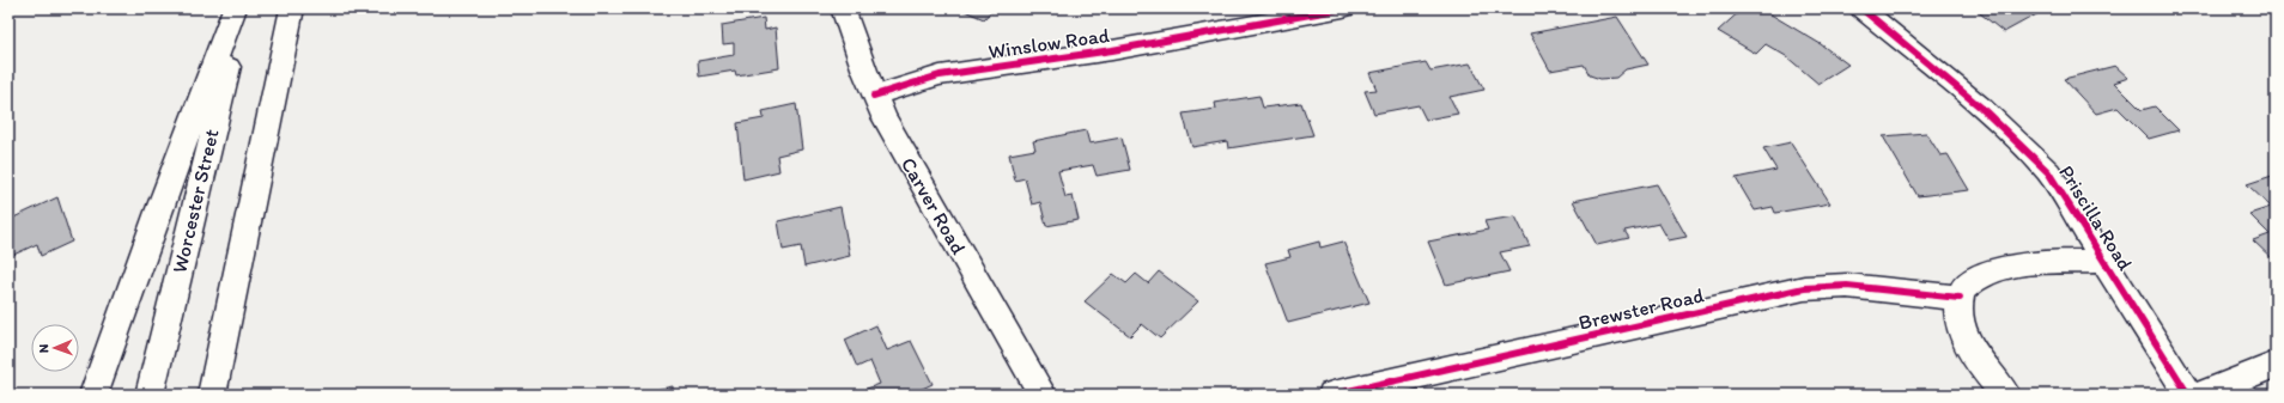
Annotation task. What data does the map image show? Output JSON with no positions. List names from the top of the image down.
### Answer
{
  "streets": {
    "main road": [
      "Winslow Road",
      "Worcester Street",
      "Carver Road",
      "Priscilla Road",
      "Brewster Road"
    ]
  },
  "crossings": [
    ["Winslow Road", "Carver Road"]
  ],
  "north": "left"
}
